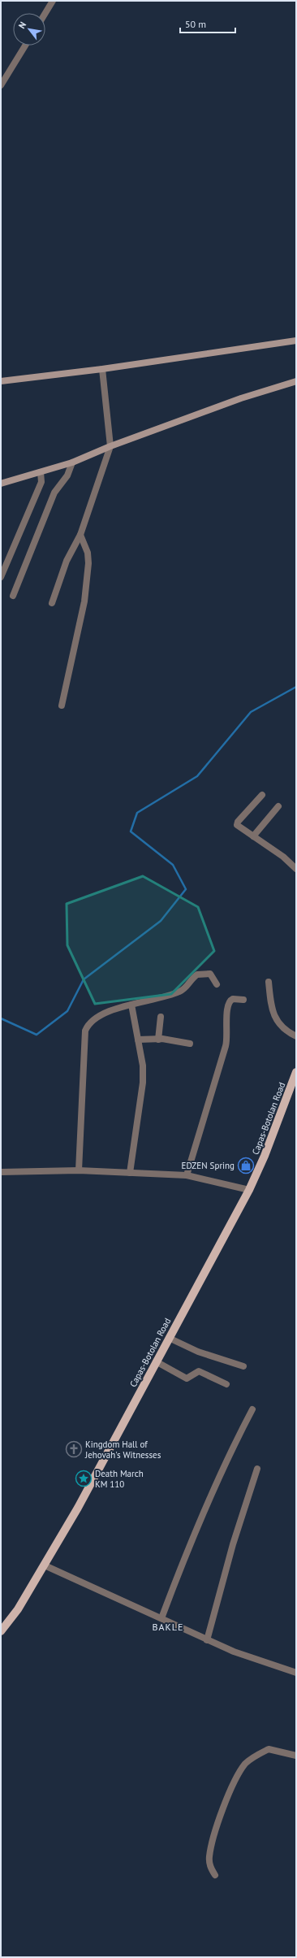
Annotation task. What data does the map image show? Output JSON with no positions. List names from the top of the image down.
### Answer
{
  "streets": {
    "main road": ["Capas-Botolan Road"]
  },
  "districts": ["BAKLE"],
  "places": {
    "shop": ["EDZEN Spring"],
    "church": ["Kingdom Hall of Jehovah's Witnesses"],
    "place": ["Death March KM 110"]
  },
  "scale_bar": "50 m",
  "north": "top left"
}
